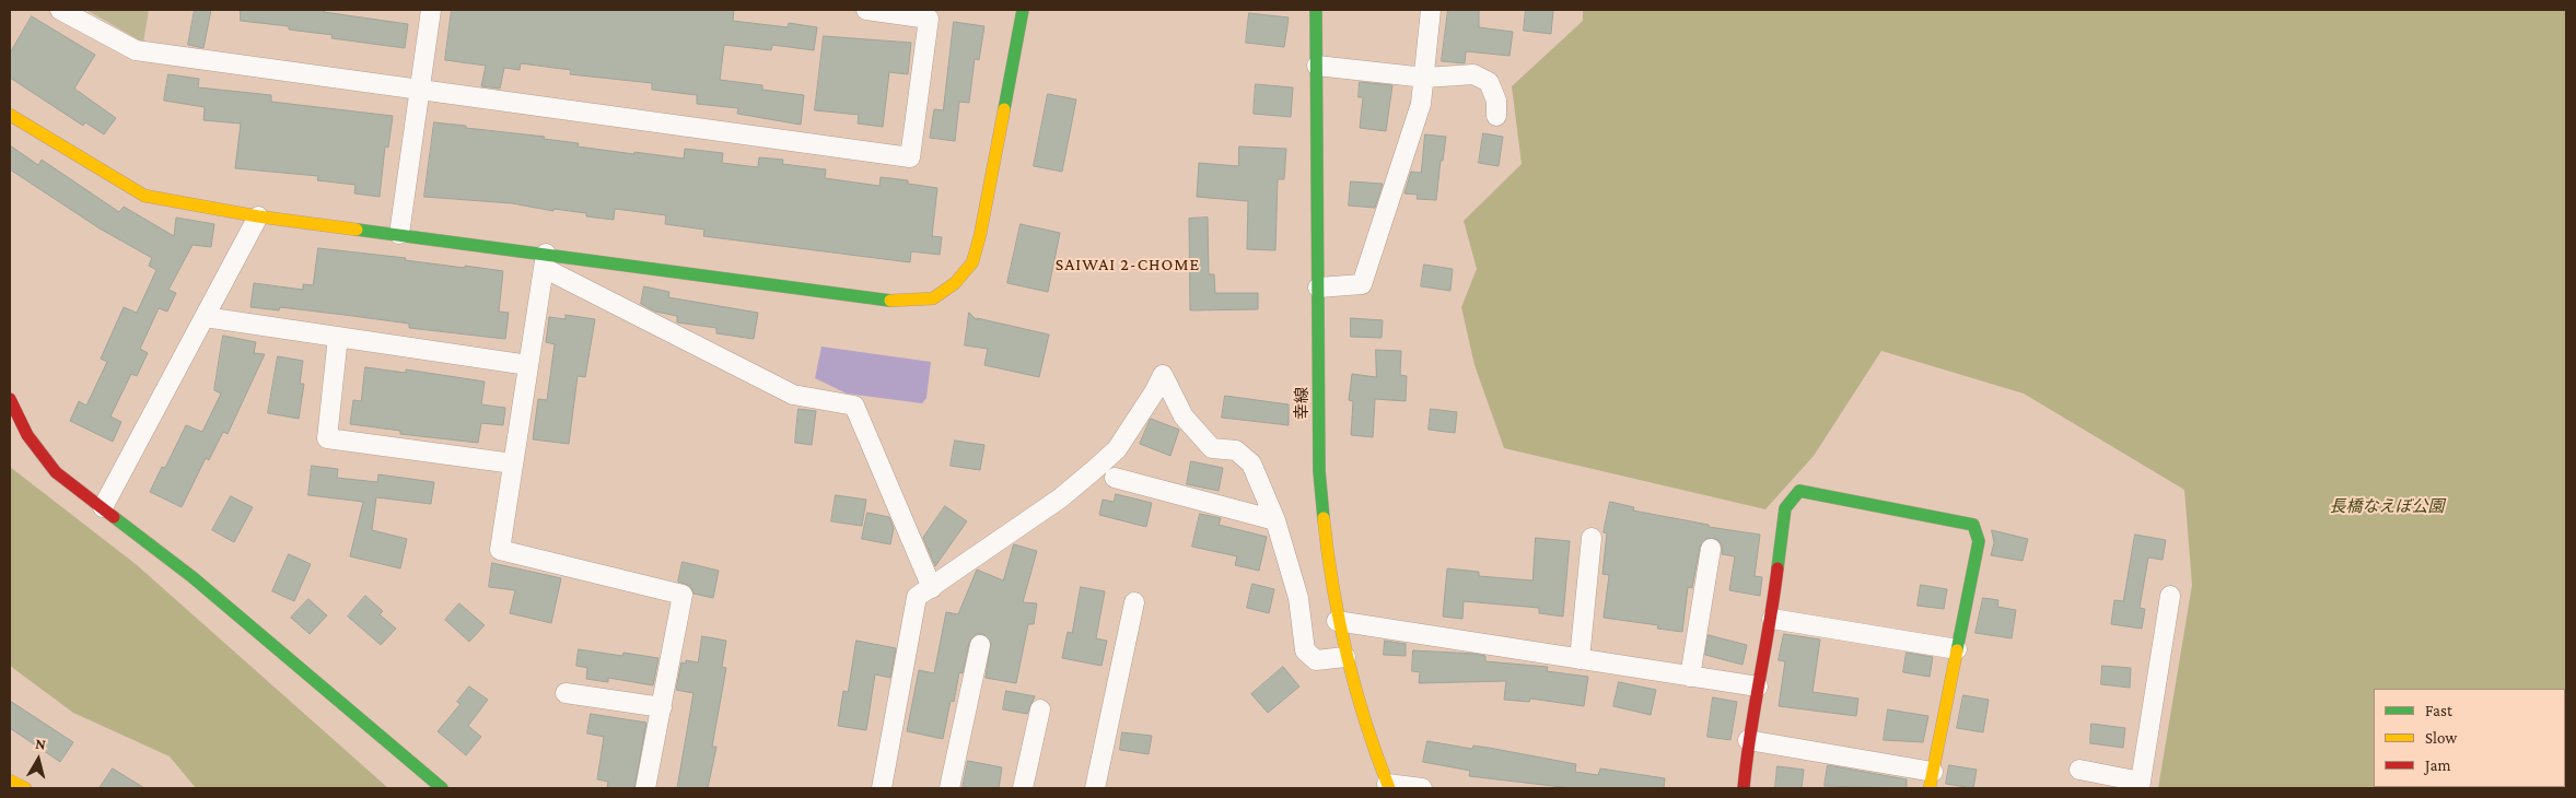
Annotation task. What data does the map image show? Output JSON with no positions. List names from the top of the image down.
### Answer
{
  "streets": {
    "street": ["幸線"]
  },
  "districts": ["SAIWAI 2-CHOME"],
  "parks": ["長橋なえぼ公園"],
  "legend": ["Fast", "Slow", "Jam"],
  "north": "top"
}
